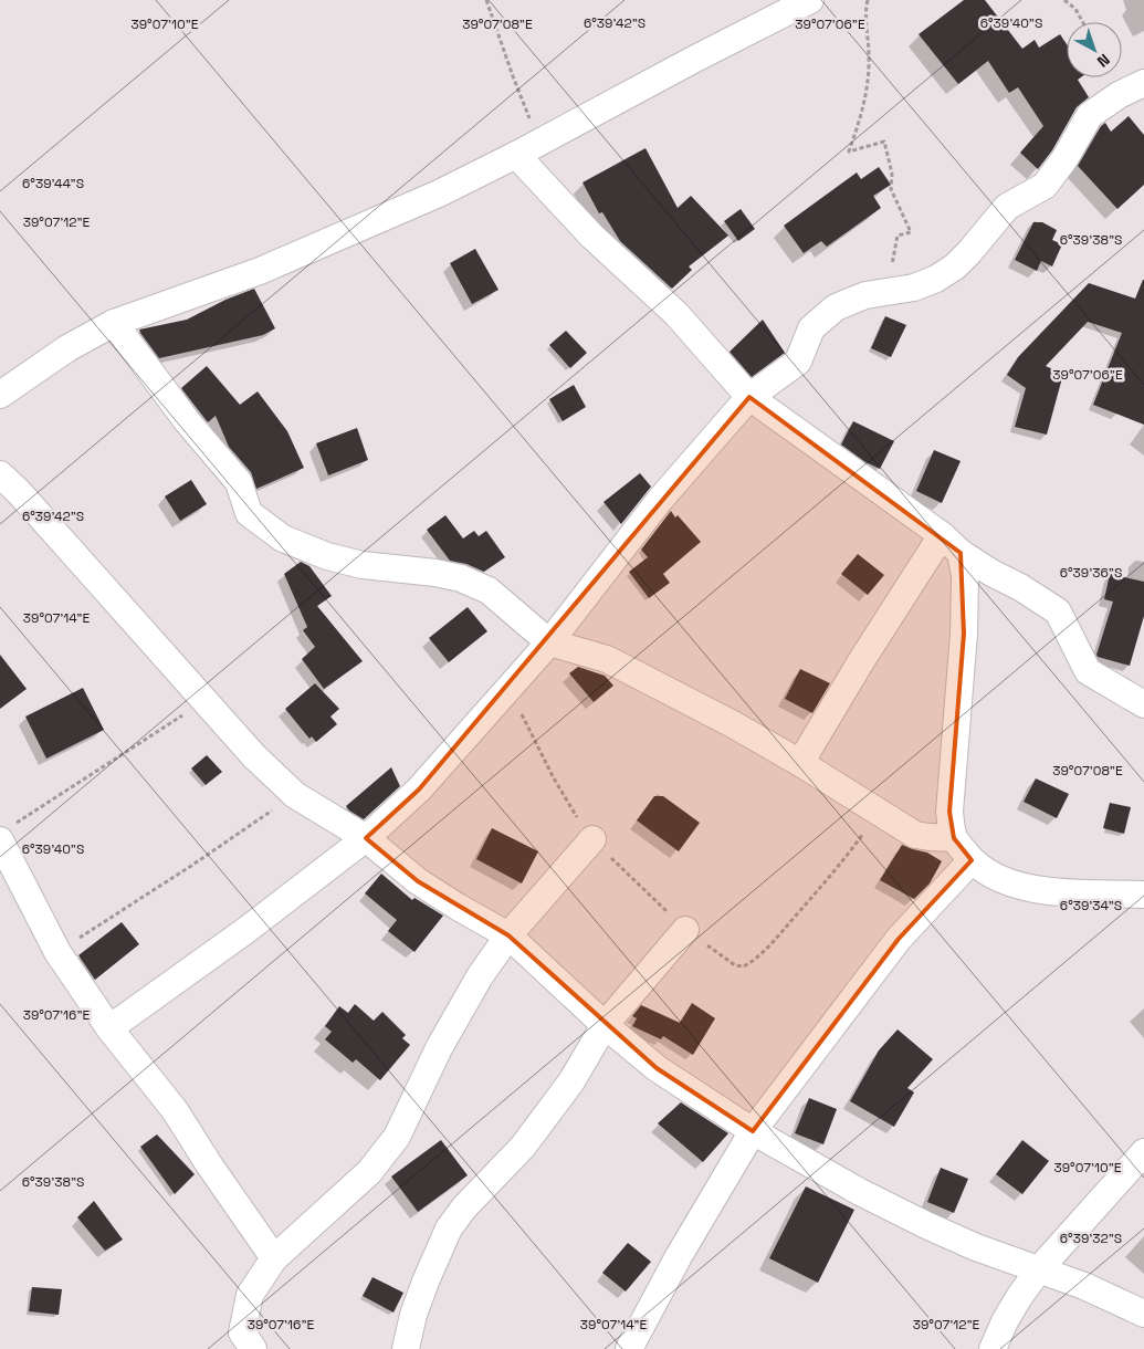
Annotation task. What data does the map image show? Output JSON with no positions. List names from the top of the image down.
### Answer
{
  "north": "bottom right",
  "coordinates": [
    "6°39'42\"S",
    "6°39'40\"S",
    "39°07'08\"E",
    "39°07'10\"E",
    "39°07'06\"E",
    "6°39'44\"S",
    "39°07'12\"E",
    "6°39'38\"S",
    "6°39'36\"S",
    "39°07'14\"E",
    "6°39'34\"S",
    "39°07'16\"E",
    "6°39'32\"S"
  ]
}
